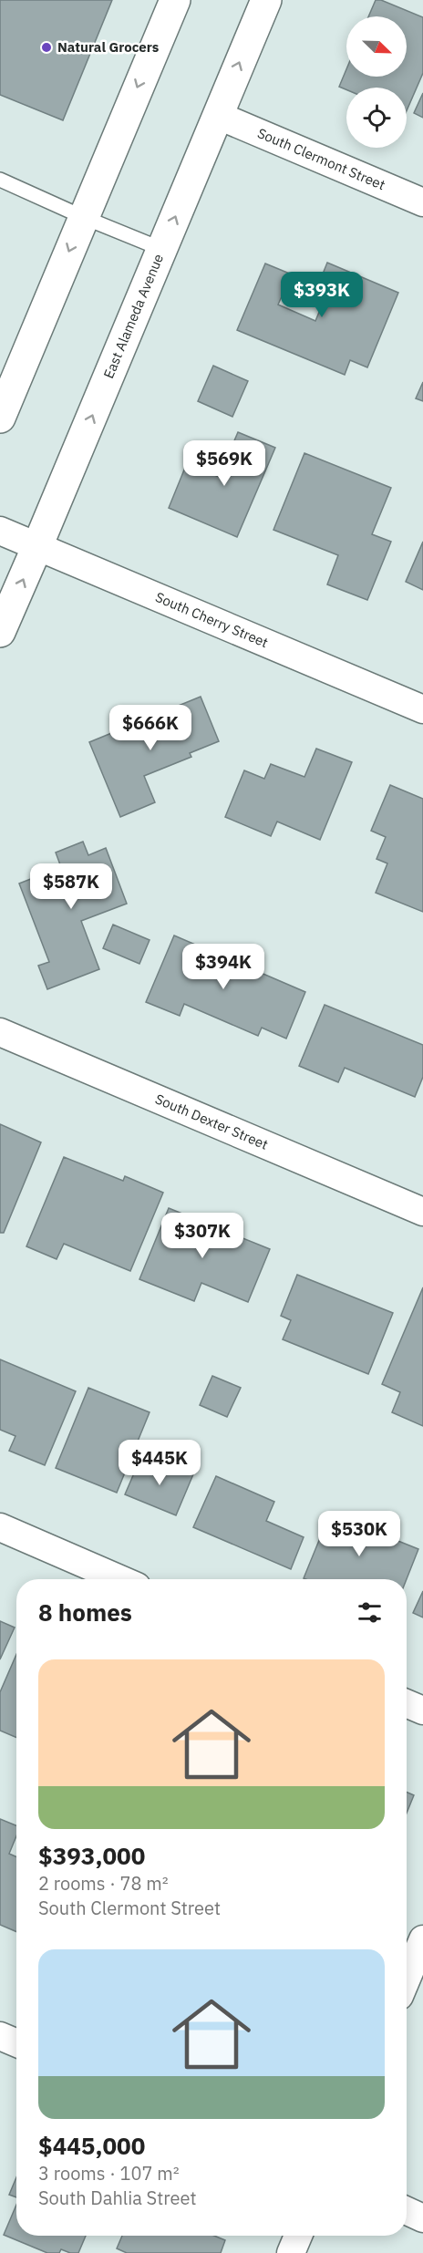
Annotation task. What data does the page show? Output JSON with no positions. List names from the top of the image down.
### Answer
{
  "streets": {
    "main road": ["East Alameda Avenue"],
    "street": ["South Clermont Street", "South Cherry Street", "South Dexter Street"]
  },
  "crossings": [
    ["South Clermont Street", "East Alameda Avenue"],
    ["East Alameda Avenue", "South Cherry Street"]
  ],
  "places": ["Natural Grocers"],
  "north": "bottom right",
  "page": {
    "price": [
      "$393K",
      "$569K",
      "$666K",
      "$587K",
      "$394K",
      "$307K",
      "$445K",
      "$530K"
    ],
    "heading": "8 homes",
    "list": [
      {
        "name": "$393,000",
        "note": "2 rooms · 78 m² · South Clermont Street"
      },
      {
        "name": "$445,000",
        "note": "3 rooms · 107 m² · South Dahlia Street"
      }
    ]
  }
}
